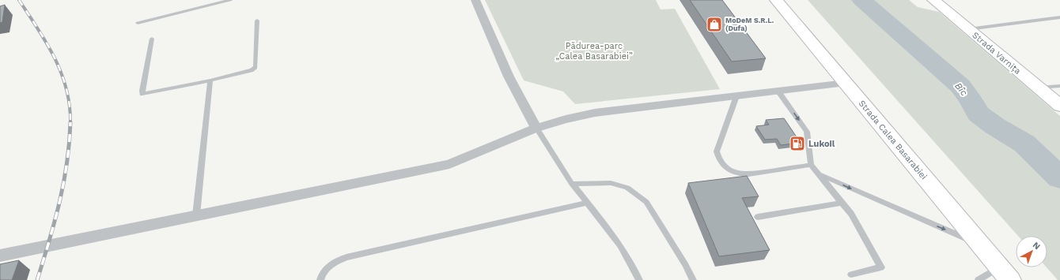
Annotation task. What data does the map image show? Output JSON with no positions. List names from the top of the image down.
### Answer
{
  "streets": {
    "main road": ["Strada Varnița", "Strada Calea Basarabiei"]
  },
  "water": ["Bîc"],
  "parks": ["Pădurea-parc „Calea Basarabiei”"],
  "places": {
    "shop": ["MoDeM S.R.L. (Dufa)"],
    "fuel station": ["Lukoil"]
  },
  "north": "top right"
}
